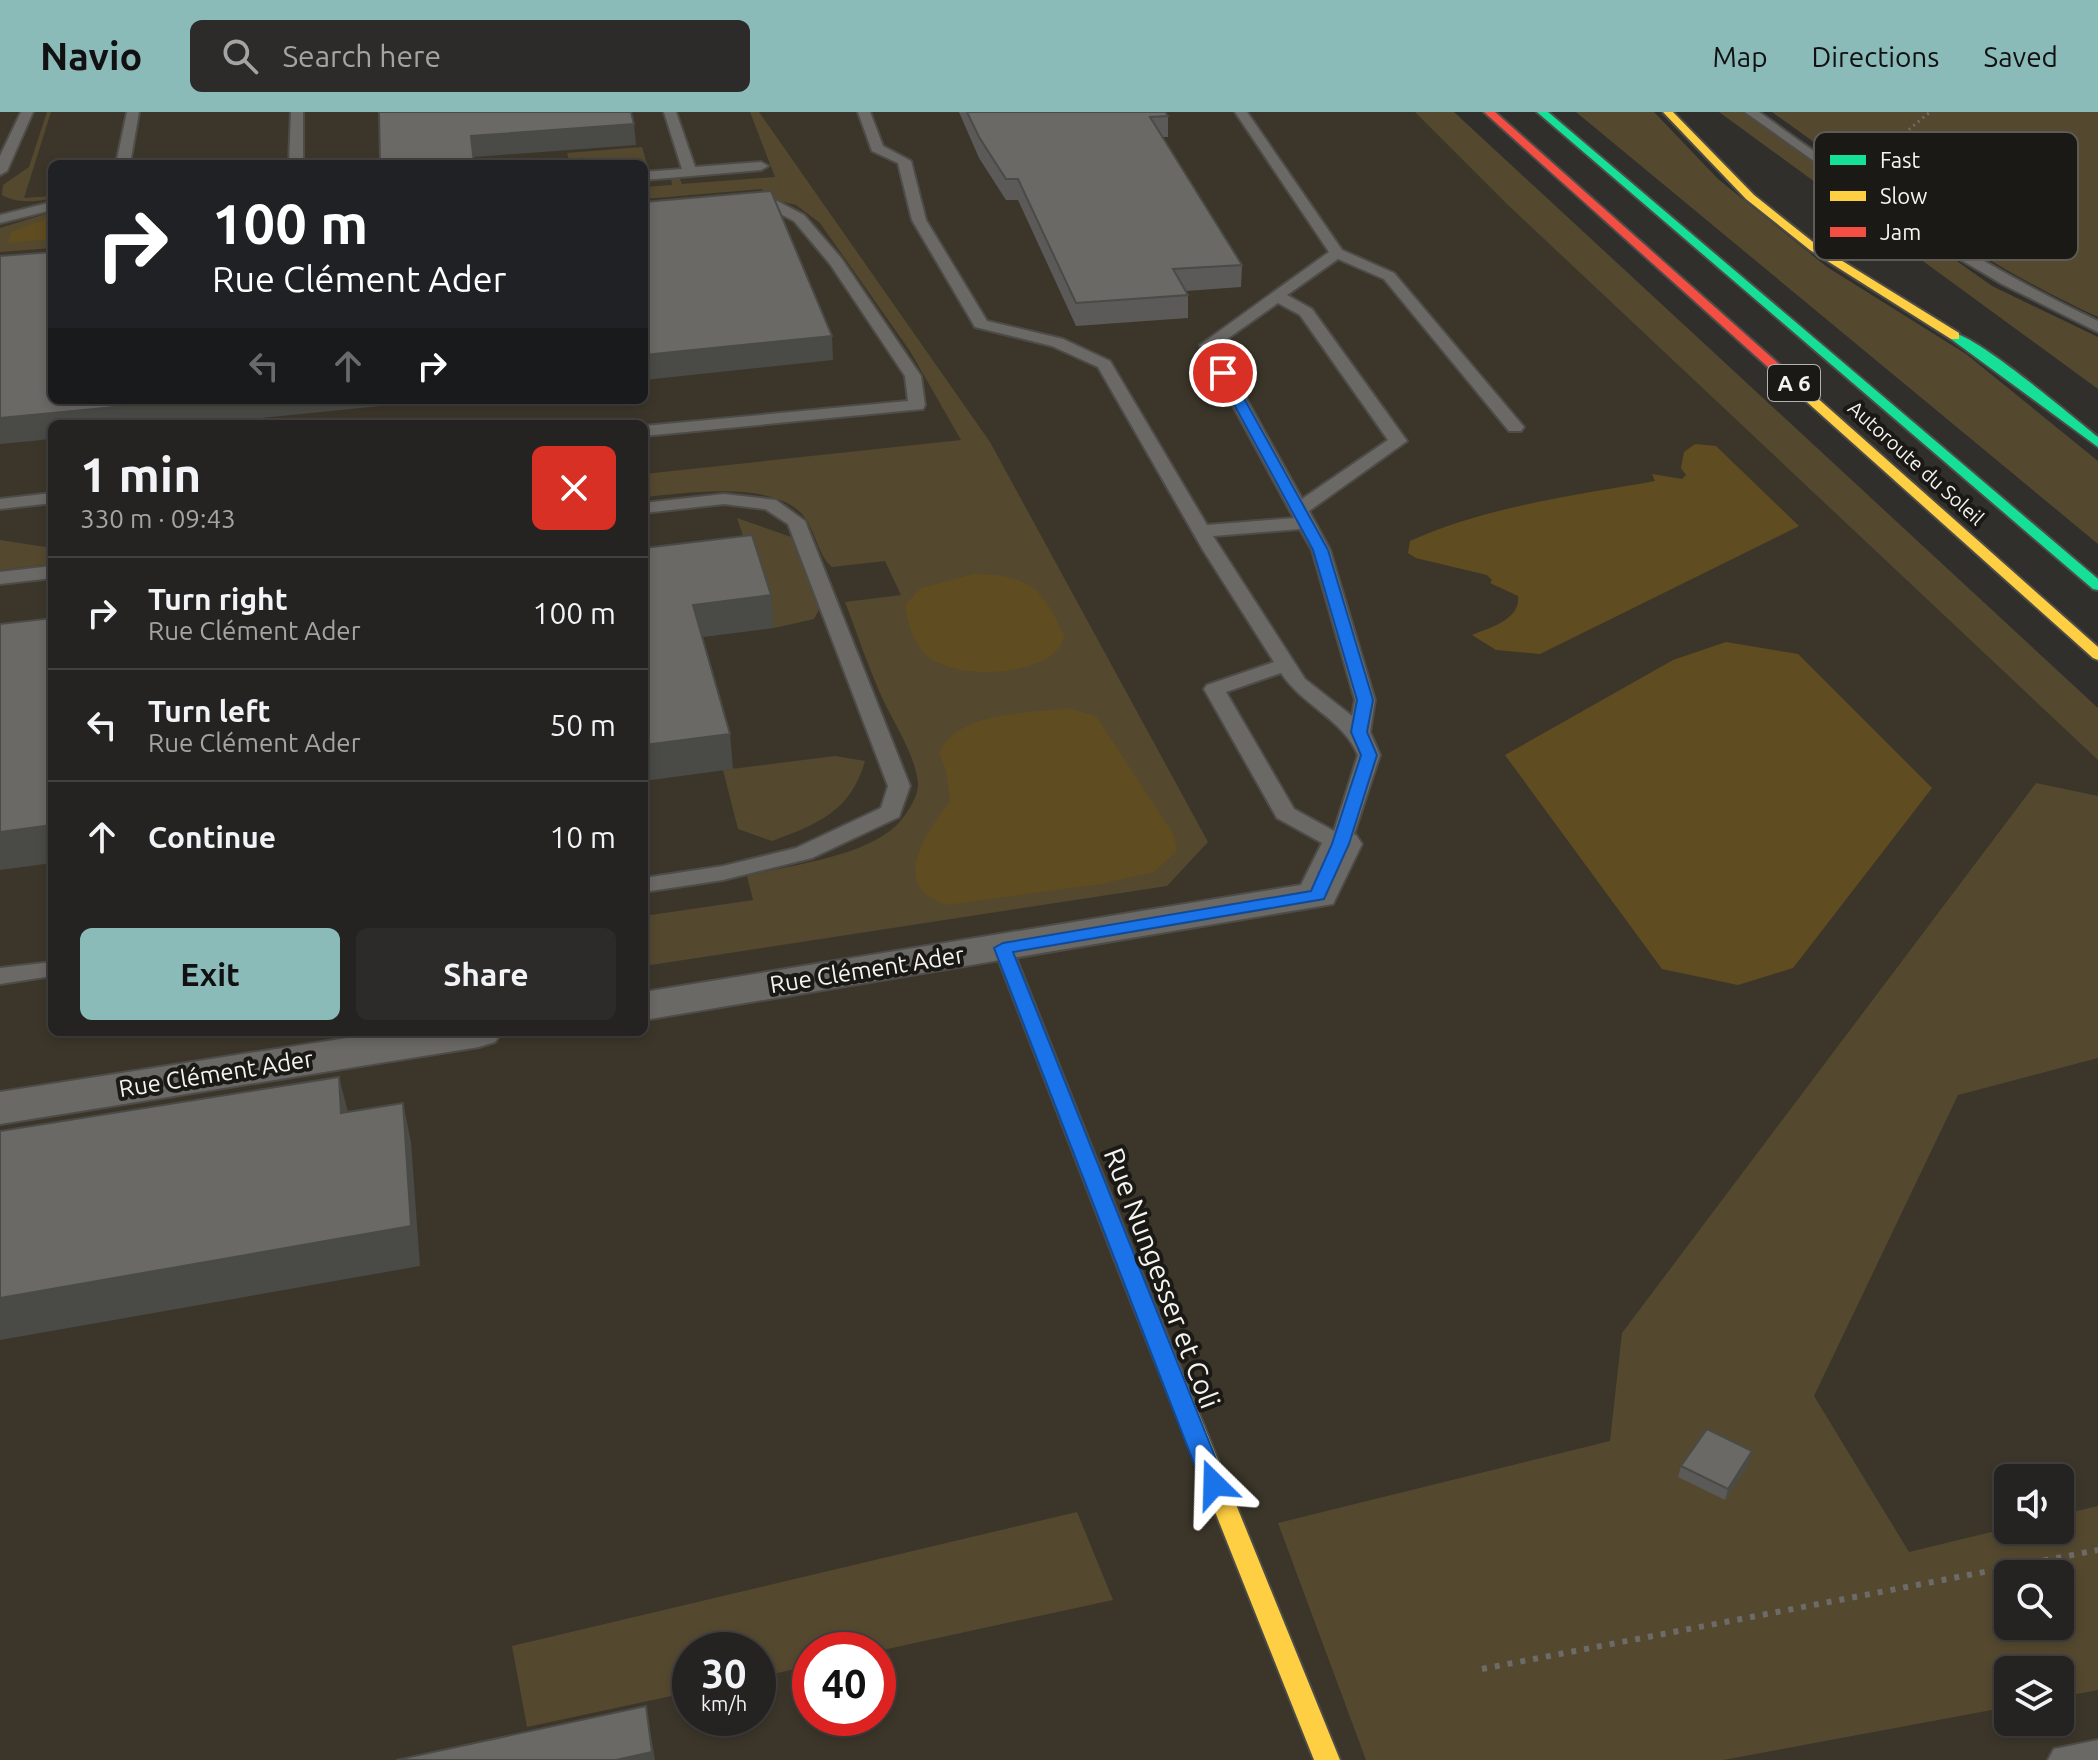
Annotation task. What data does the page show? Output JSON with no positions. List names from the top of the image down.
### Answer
{
  "streets": {
    "main road": ["A 6", "Autoroute du Soleil", "Rue Nungesser et Coli"],
    "street": ["Rue Clément Ader"]
  },
  "crossings": [
    ["Rue Clément Ader", "Rue Nungesser et Coli"]
  ],
  "legend": ["Fast", "Slow", "Jam"],
  "page": {
    "header": "Navio",
    "search": "Search here",
    "nav": ["Map", "Directions", "Saved"],
    "turn": ["100 m", "Rue Clément Ader"],
    "heading": ["1 min", "330 m · 09:43"],
    "list": [
      {
        "name": "Turn right",
        "note": "Rue Clément Ader",
        "value": "100 m"
      },
      {
        "name": "Turn left",
        "note": "Rue Clément Ader",
        "value": "50 m"
      },
      {
        "name": "Continue",
        "value": "10 m"
      }
    ],
    "buttons": ["Exit", "Share"],
    "speed": "30 km/h",
    "limit": "40"
  }
}
